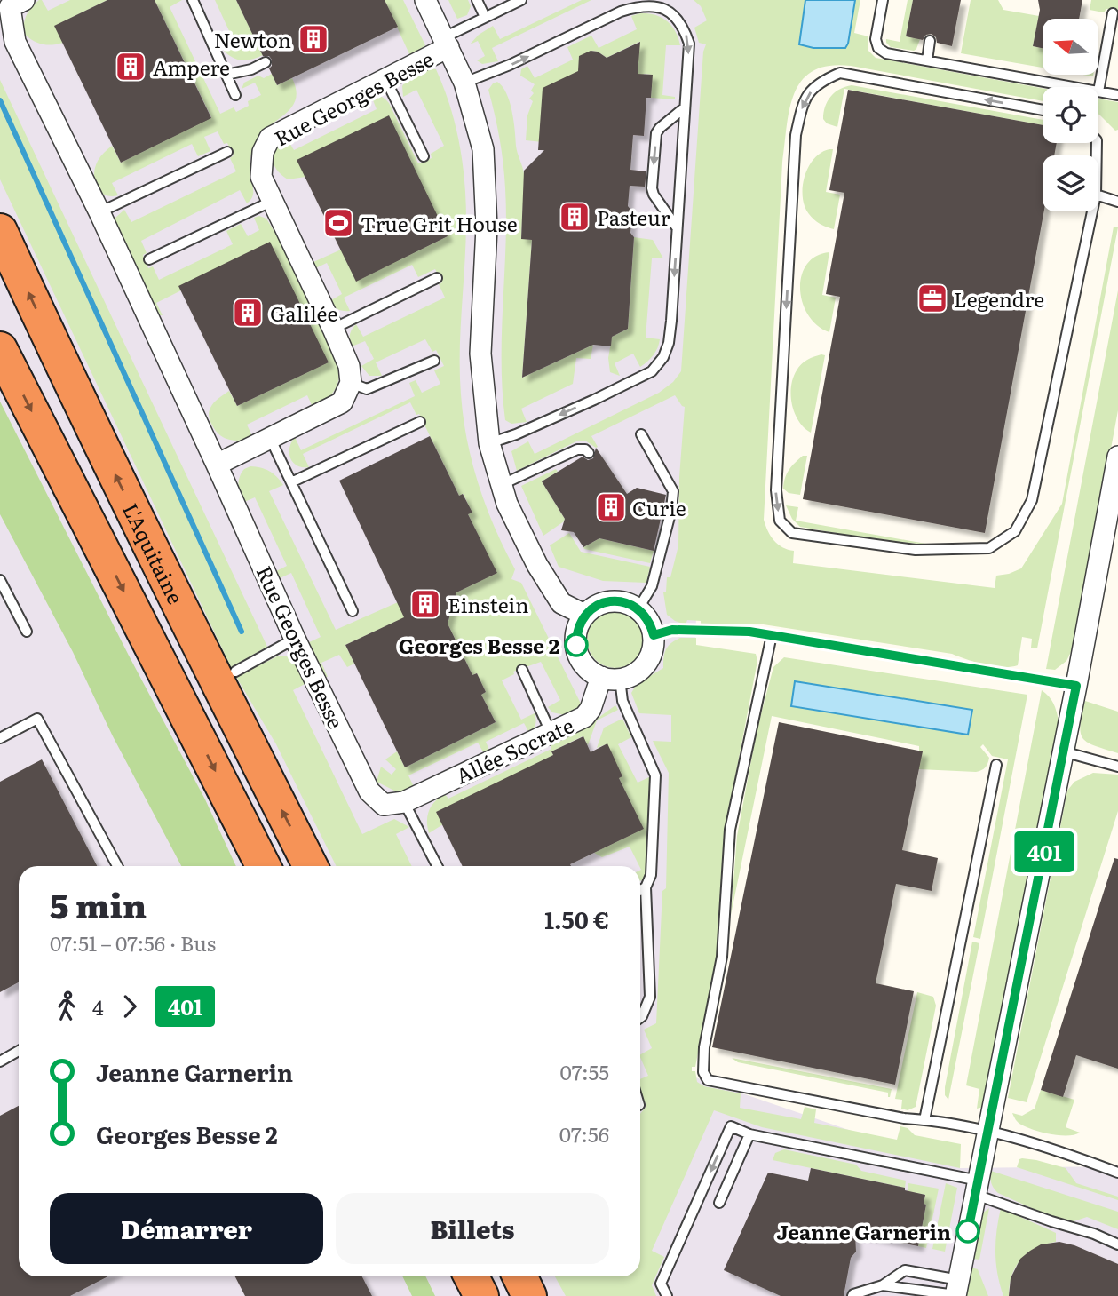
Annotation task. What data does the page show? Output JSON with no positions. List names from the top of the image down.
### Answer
{
  "streets": {
    "highway": ["L'Aquitaine"],
    "street": ["Rue Georges Besse", "Allée Socrate"]
  },
  "crossings": [
    ["Rue Georges Besse", "Allée Socrate"]
  ],
  "places": {
    "building": [
      "Newton",
      "Ampere",
      "Pasteur",
      "Galilée",
      "Curie",
      "Einstein"
    ],
    "sports": ["True Grit House"],
    "office": ["Legendre"],
    "other": ["Georges Besse 2", "Jeanne Garnerin"]
  },
  "lines": ["bus line 401"],
  "north": "left",
  "page": {
    "on_map": "401",
    "heading": ["5 min", "07:51 – 07:56 · Bus", "1.50 €"],
    "legs": ["4", "401"],
    "list": [
      {
        "name": "Jeanne Garnerin",
        "value": "07:55"
      },
      {
        "name": "Georges Besse 2",
        "value": "07:56"
      }
    ],
    "buttons": ["Démarrer", "Billets"]
  }
}
